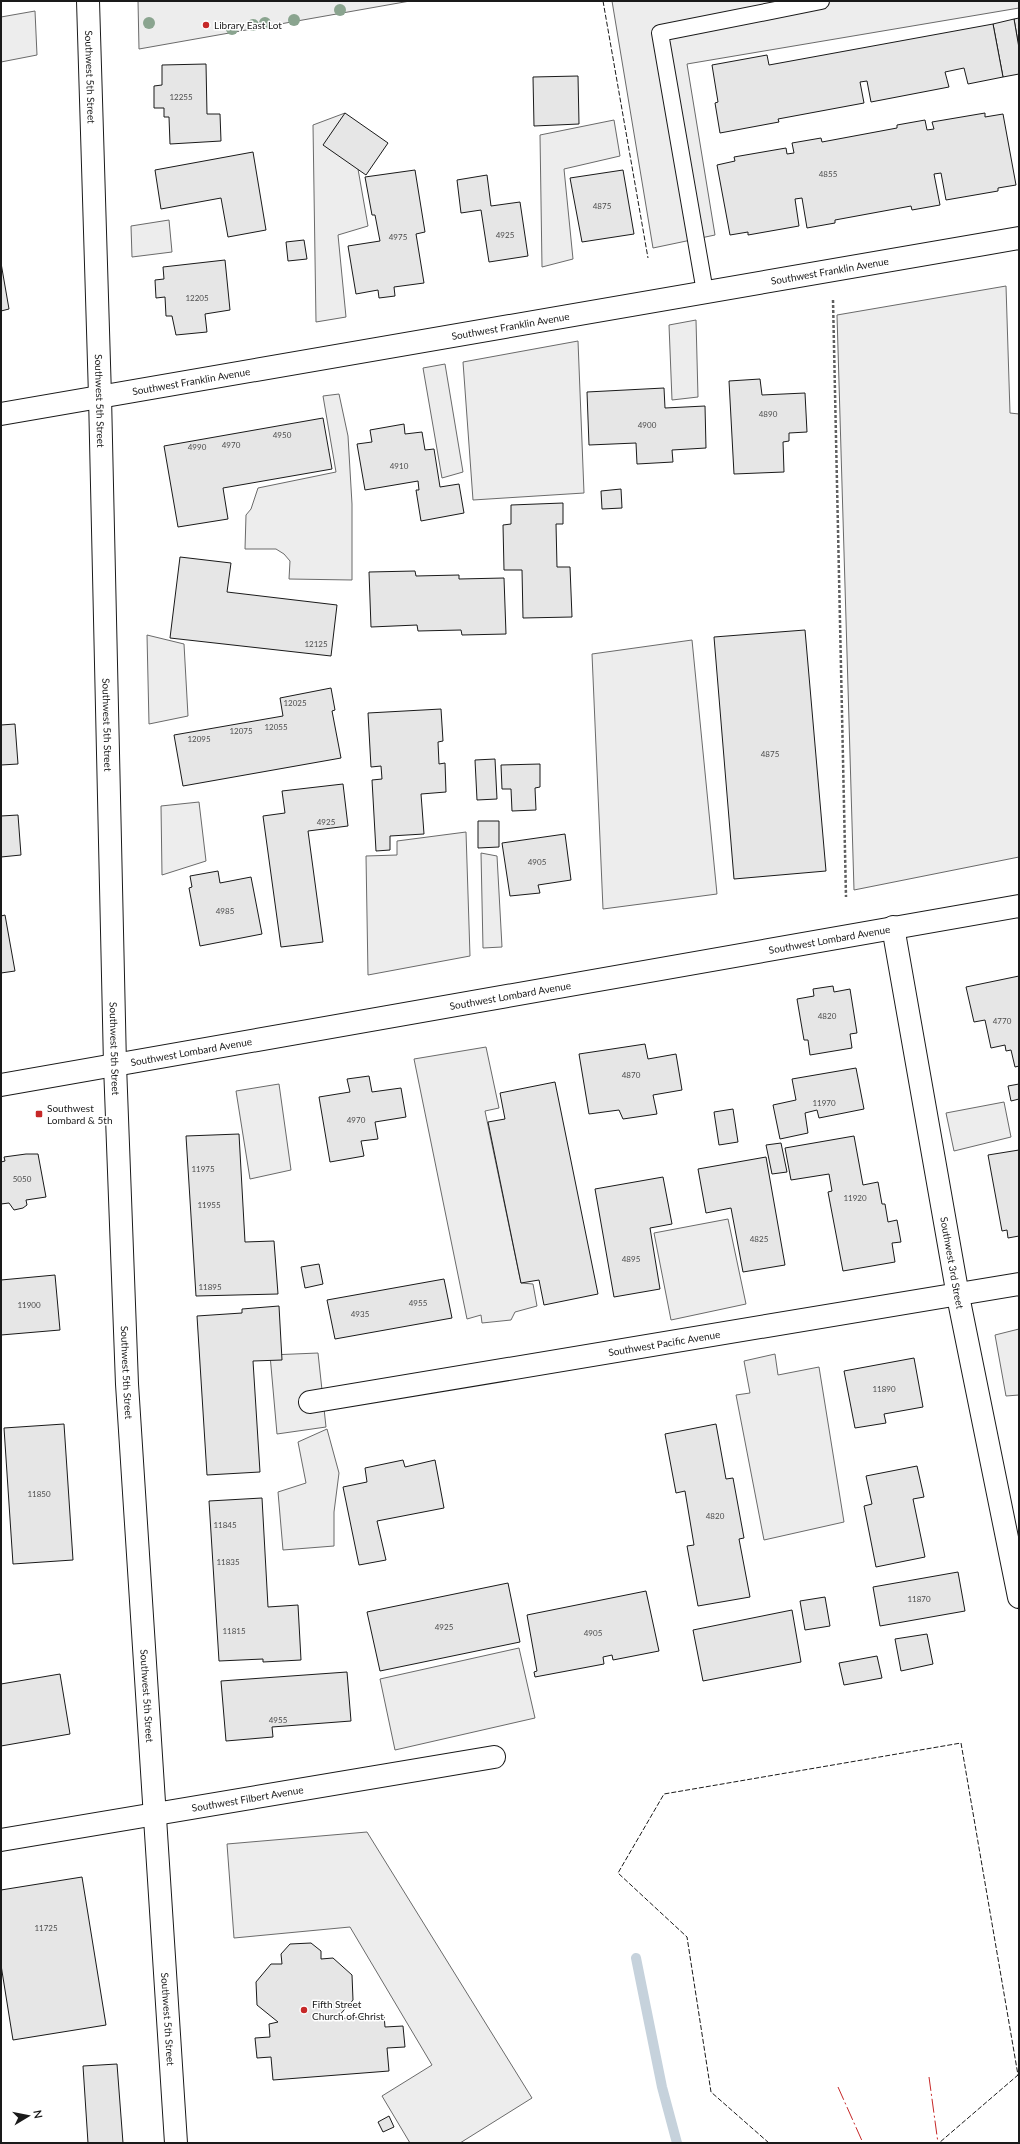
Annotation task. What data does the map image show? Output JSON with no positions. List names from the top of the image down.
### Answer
{
  "streets": {
    "street": [
      "Southwest 5th Street",
      "Southwest Franklin Avenue",
      "Southwest Lombard Avenue",
      "Southwest 3rd Street",
      "Southwest Pacific Avenue",
      "Southwest Filbert Avenue"
    ]
  },
  "crossings": [
    ["Southwest 5th Street", "Southwest Franklin Avenue"],
    ["Southwest 5th Street", "Southwest Lombard Avenue"],
    ["Southwest 5th Street", "Southwest Filbert Avenue"],
    ["Southwest Lombard Avenue", "Southwest 3rd Street"],
    ["Southwest 3rd Street", "Southwest Pacific Avenue"]
  ],
  "places": {
    "other": ["Library East Lot", "Fifth Street Church of Christ"],
    "transit": ["Southwest Lombard & 5th"]
  },
  "house_numbers": [
    "12255",
    "4855",
    "4875",
    "4925",
    "4975",
    "12205",
    "4890",
    "4900",
    "4950",
    "4970",
    "4990",
    "4910",
    "12125",
    "12025",
    "12055",
    "12075",
    "12095",
    "4875",
    "4925",
    "4905",
    "4985",
    "4820",
    "4770",
    "4870",
    "11970",
    "4970",
    "11975",
    "5050",
    "11920",
    "11955",
    "4825",
    "4895",
    "11895",
    "4955",
    "11900",
    "4935",
    "11890",
    "11850",
    "4820",
    "11845",
    "11835",
    "11870",
    "4925",
    "11815",
    "4905",
    "4955",
    "11725"
  ],
  "north": "right"
}
